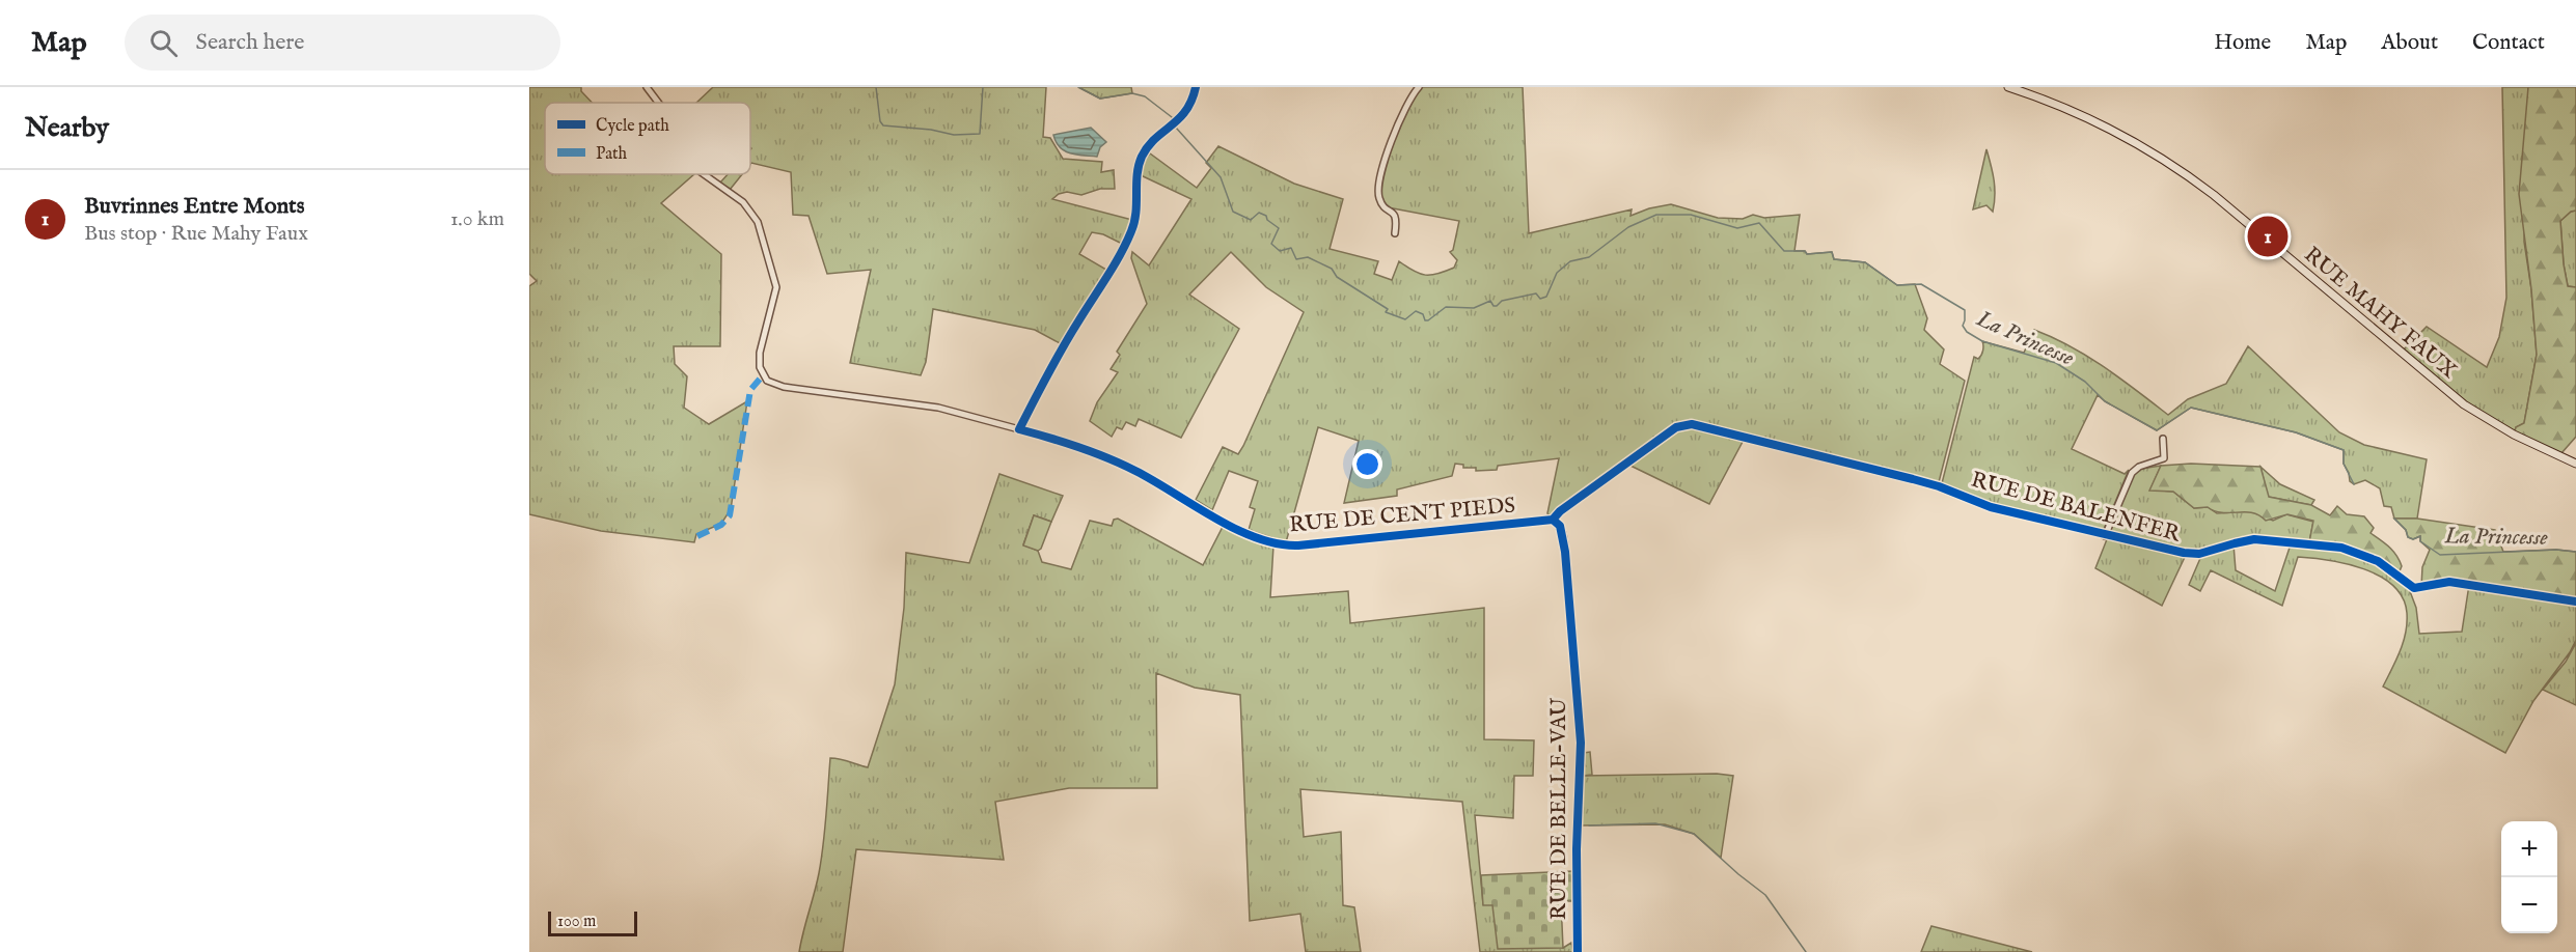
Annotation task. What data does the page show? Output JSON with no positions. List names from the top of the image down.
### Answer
{
  "streets": {
    "street": [
      "RUE MAHY FAUX",
      "RUE DE BALENFER",
      "RUE DE CENT PIEDS",
      "RUE DE BELLE-VAU"
    ]
  },
  "crossings": [
    ["RUE DE BALENFER", "RUE DE CENT PIEDS"],
    ["RUE DE BALENFER", "RUE DE BELLE-VAU"],
    ["RUE DE CENT PIEDS", "RUE DE BELLE-VAU"]
  ],
  "water": ["La Princesse"],
  "legend": ["Cycle path", "Path"],
  "scale_bar": "100 m",
  "page": {
    "header": "Map",
    "search": "Search here",
    "nav": [
      "Home",
      "Map",
      "About",
      "Contact"
    ],
    "heading": "Nearby",
    "list": [
      {
        "mark": "1",
        "name": "Buvrinnes Entre Monts",
        "note": "Bus stop · Rue Mahy Faux",
        "value": "1.0 km"
      }
    ],
    "pins": "1",
    "map_buttons": ["+", "−"],
    "scale": "100 m"
  }
}
